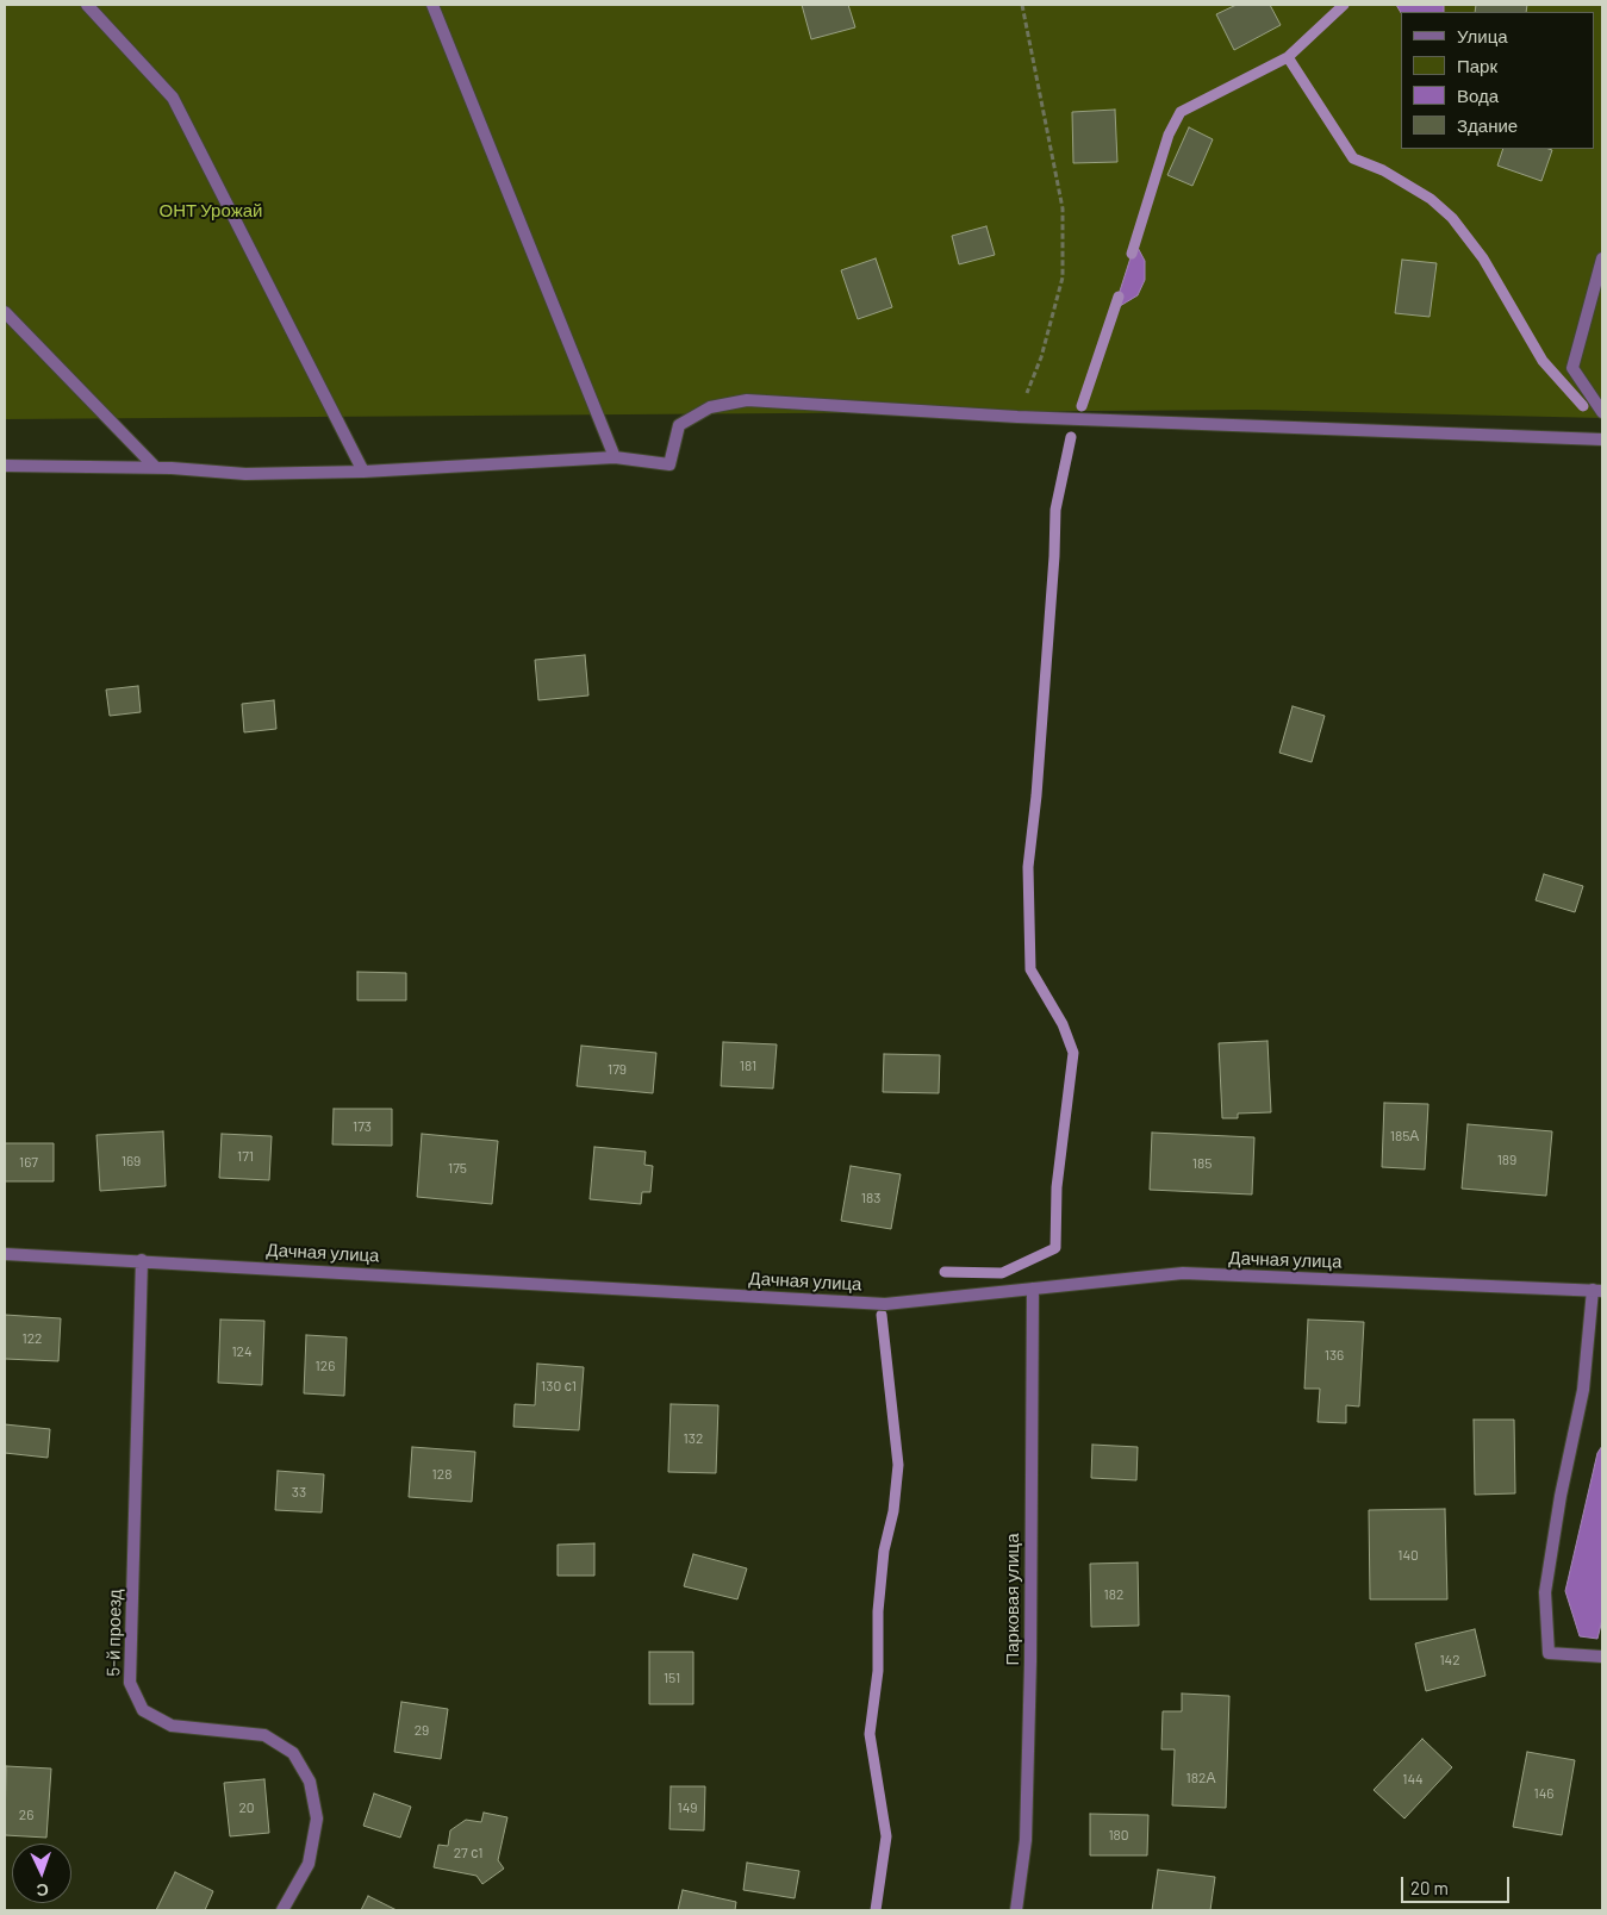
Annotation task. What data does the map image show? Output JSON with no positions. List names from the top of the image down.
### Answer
{
  "streets": {
    "street": ["Дачная улица", "Парковая улица", "5-й проезд"]
  },
  "crossings": [
    ["Дачная улица", "Парковая улица"],
    ["Дачная улица", "5-й проезд"]
  ],
  "parks": ["ОНТ Урожай"],
  "house_numbers": [
    "181",
    "179",
    "173",
    "185А",
    "171",
    "189",
    "169",
    "167",
    "185",
    "175",
    "183",
    "122",
    "124",
    "136",
    "126",
    "130 с1",
    "132",
    "128",
    "33",
    "140",
    "182",
    "142",
    "151",
    "29",
    "182А",
    "144",
    "146",
    "20",
    "149",
    "26",
    "180",
    "27 с1"
  ],
  "legend": [
    "Улица",
    "Парк",
    "Вода",
    "Здание"
  ],
  "scale_bar": "20 m",
  "north": "bottom"
}
